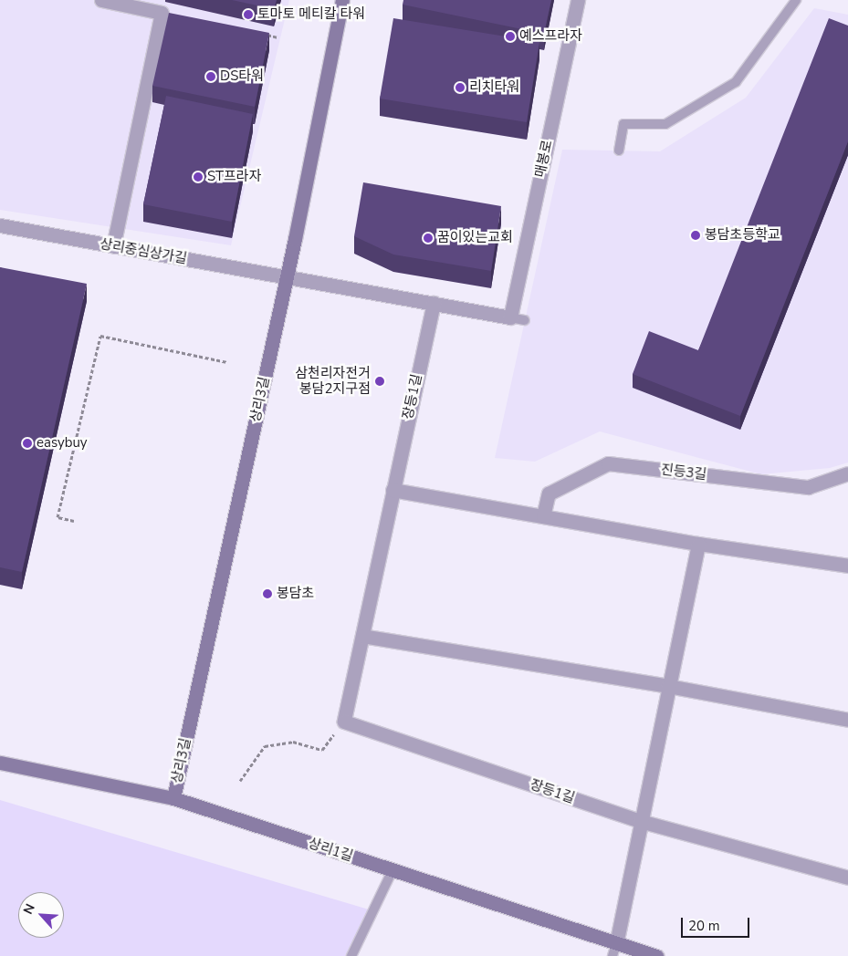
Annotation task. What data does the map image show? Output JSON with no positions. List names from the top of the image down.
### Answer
{
  "streets": {
    "street": [
      "매봉로",
      "상리중심상가길",
      "장등1길",
      "상리3길",
      "진등3길",
      "상리1길"
    ]
  },
  "crossings": [
    ["매봉로", "상리중심상가길"],
    ["상리중심상가길", "장등1길"],
    ["상리중심상가길", "상리3길"],
    ["상리3길", "상리1길"]
  ],
  "places": [
    "토마토 메티칼 타워",
    "예스프라자",
    "DS타워",
    "리치타워",
    "ST프라자",
    "봉담초등학교",
    "꿈이있는교회",
    "삼천리자전거 봉담2지구점",
    "easybuy",
    "봉담초"
  ],
  "scale_bar": "20 m",
  "north": "top left"
}
